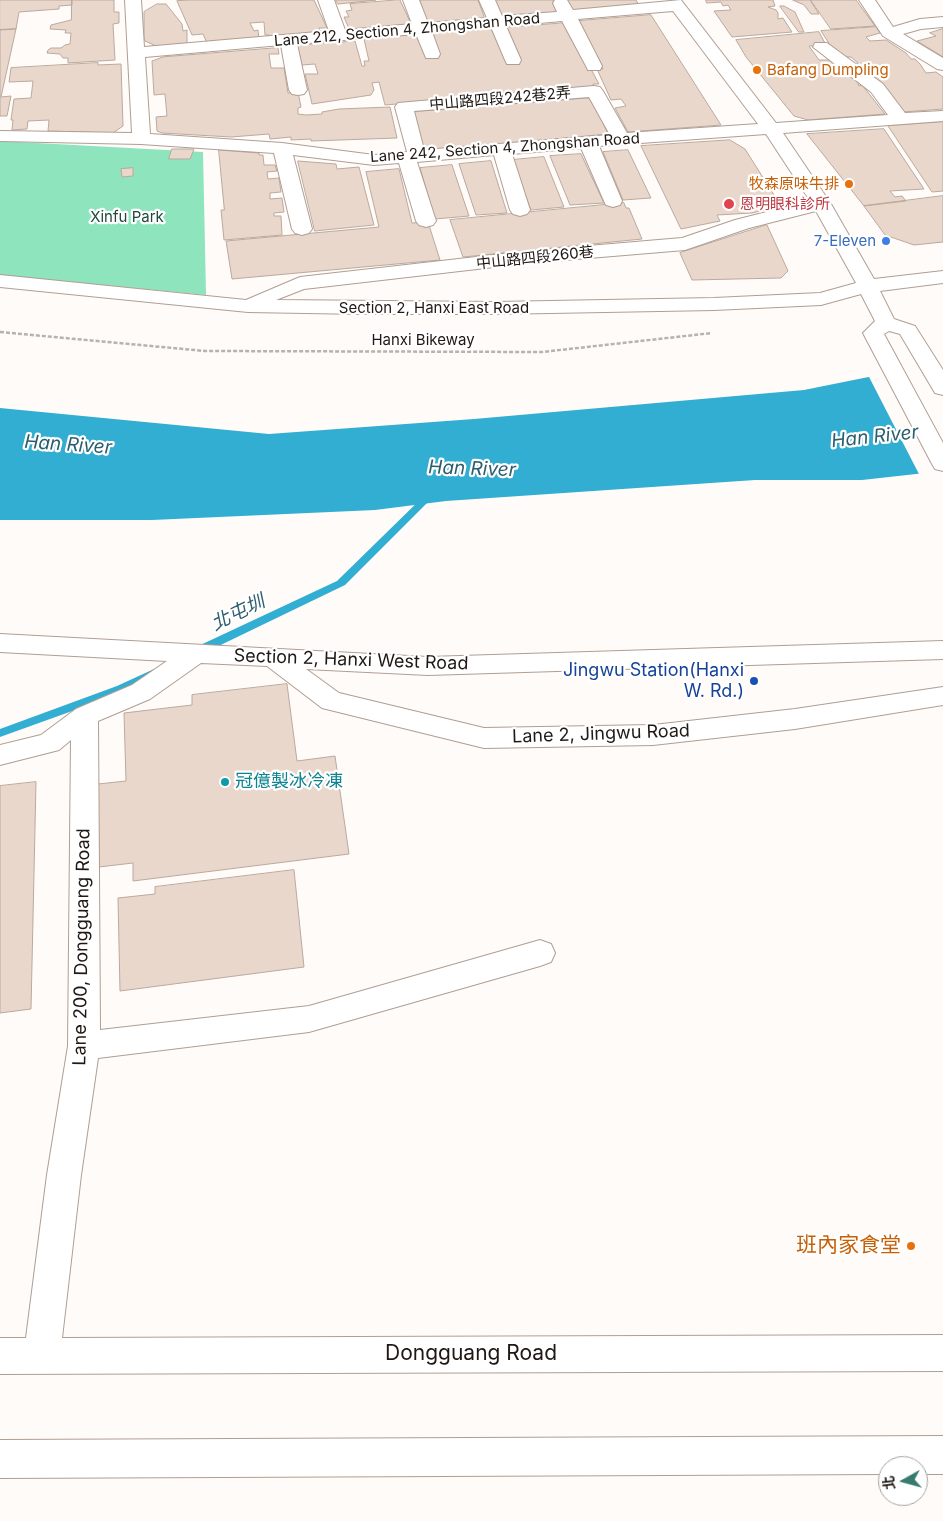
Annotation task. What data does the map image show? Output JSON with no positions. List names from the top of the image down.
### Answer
{
  "streets": {
    "street": [
      "Lane 212, Section 4, Zhongshan Road",
      "中山路四段242巷2弄",
      "Lane 242, Section 4, Zhongshan Road",
      "中山路四段260巷",
      "Section 2, Hanxi East Road",
      "Section 2, Hanxi West Road",
      "Lane 2, Jingwu Road",
      "Lane 200, Dongguang Road",
      "Dongguang Road"
    ],
    "path": ["Hanxi Bikeway"]
  },
  "crossings": [
    ["中山路四段242巷2弄", "Lane 242, Section 4, Zhongshan Road"],
    ["中山路四段260巷", "Section 2, Hanxi East Road"],
    ["Section 2, Hanxi West Road", "Lane 2, Jingwu Road"],
    ["Lane 200, Dongguang Road", "Dongguang Road"]
  ],
  "water": ["Han River", "北屯圳"],
  "parks": ["Xinfu Park"],
  "places": [
    "Bafang Dumpling",
    "牧森原味牛排",
    "恩明眼科診所",
    "7-Eleven",
    "Jingwu Station(Hanxi W. Rd.)",
    "冠億製冰冷凍",
    "班內家食堂"
  ],
  "north": "left"
}
